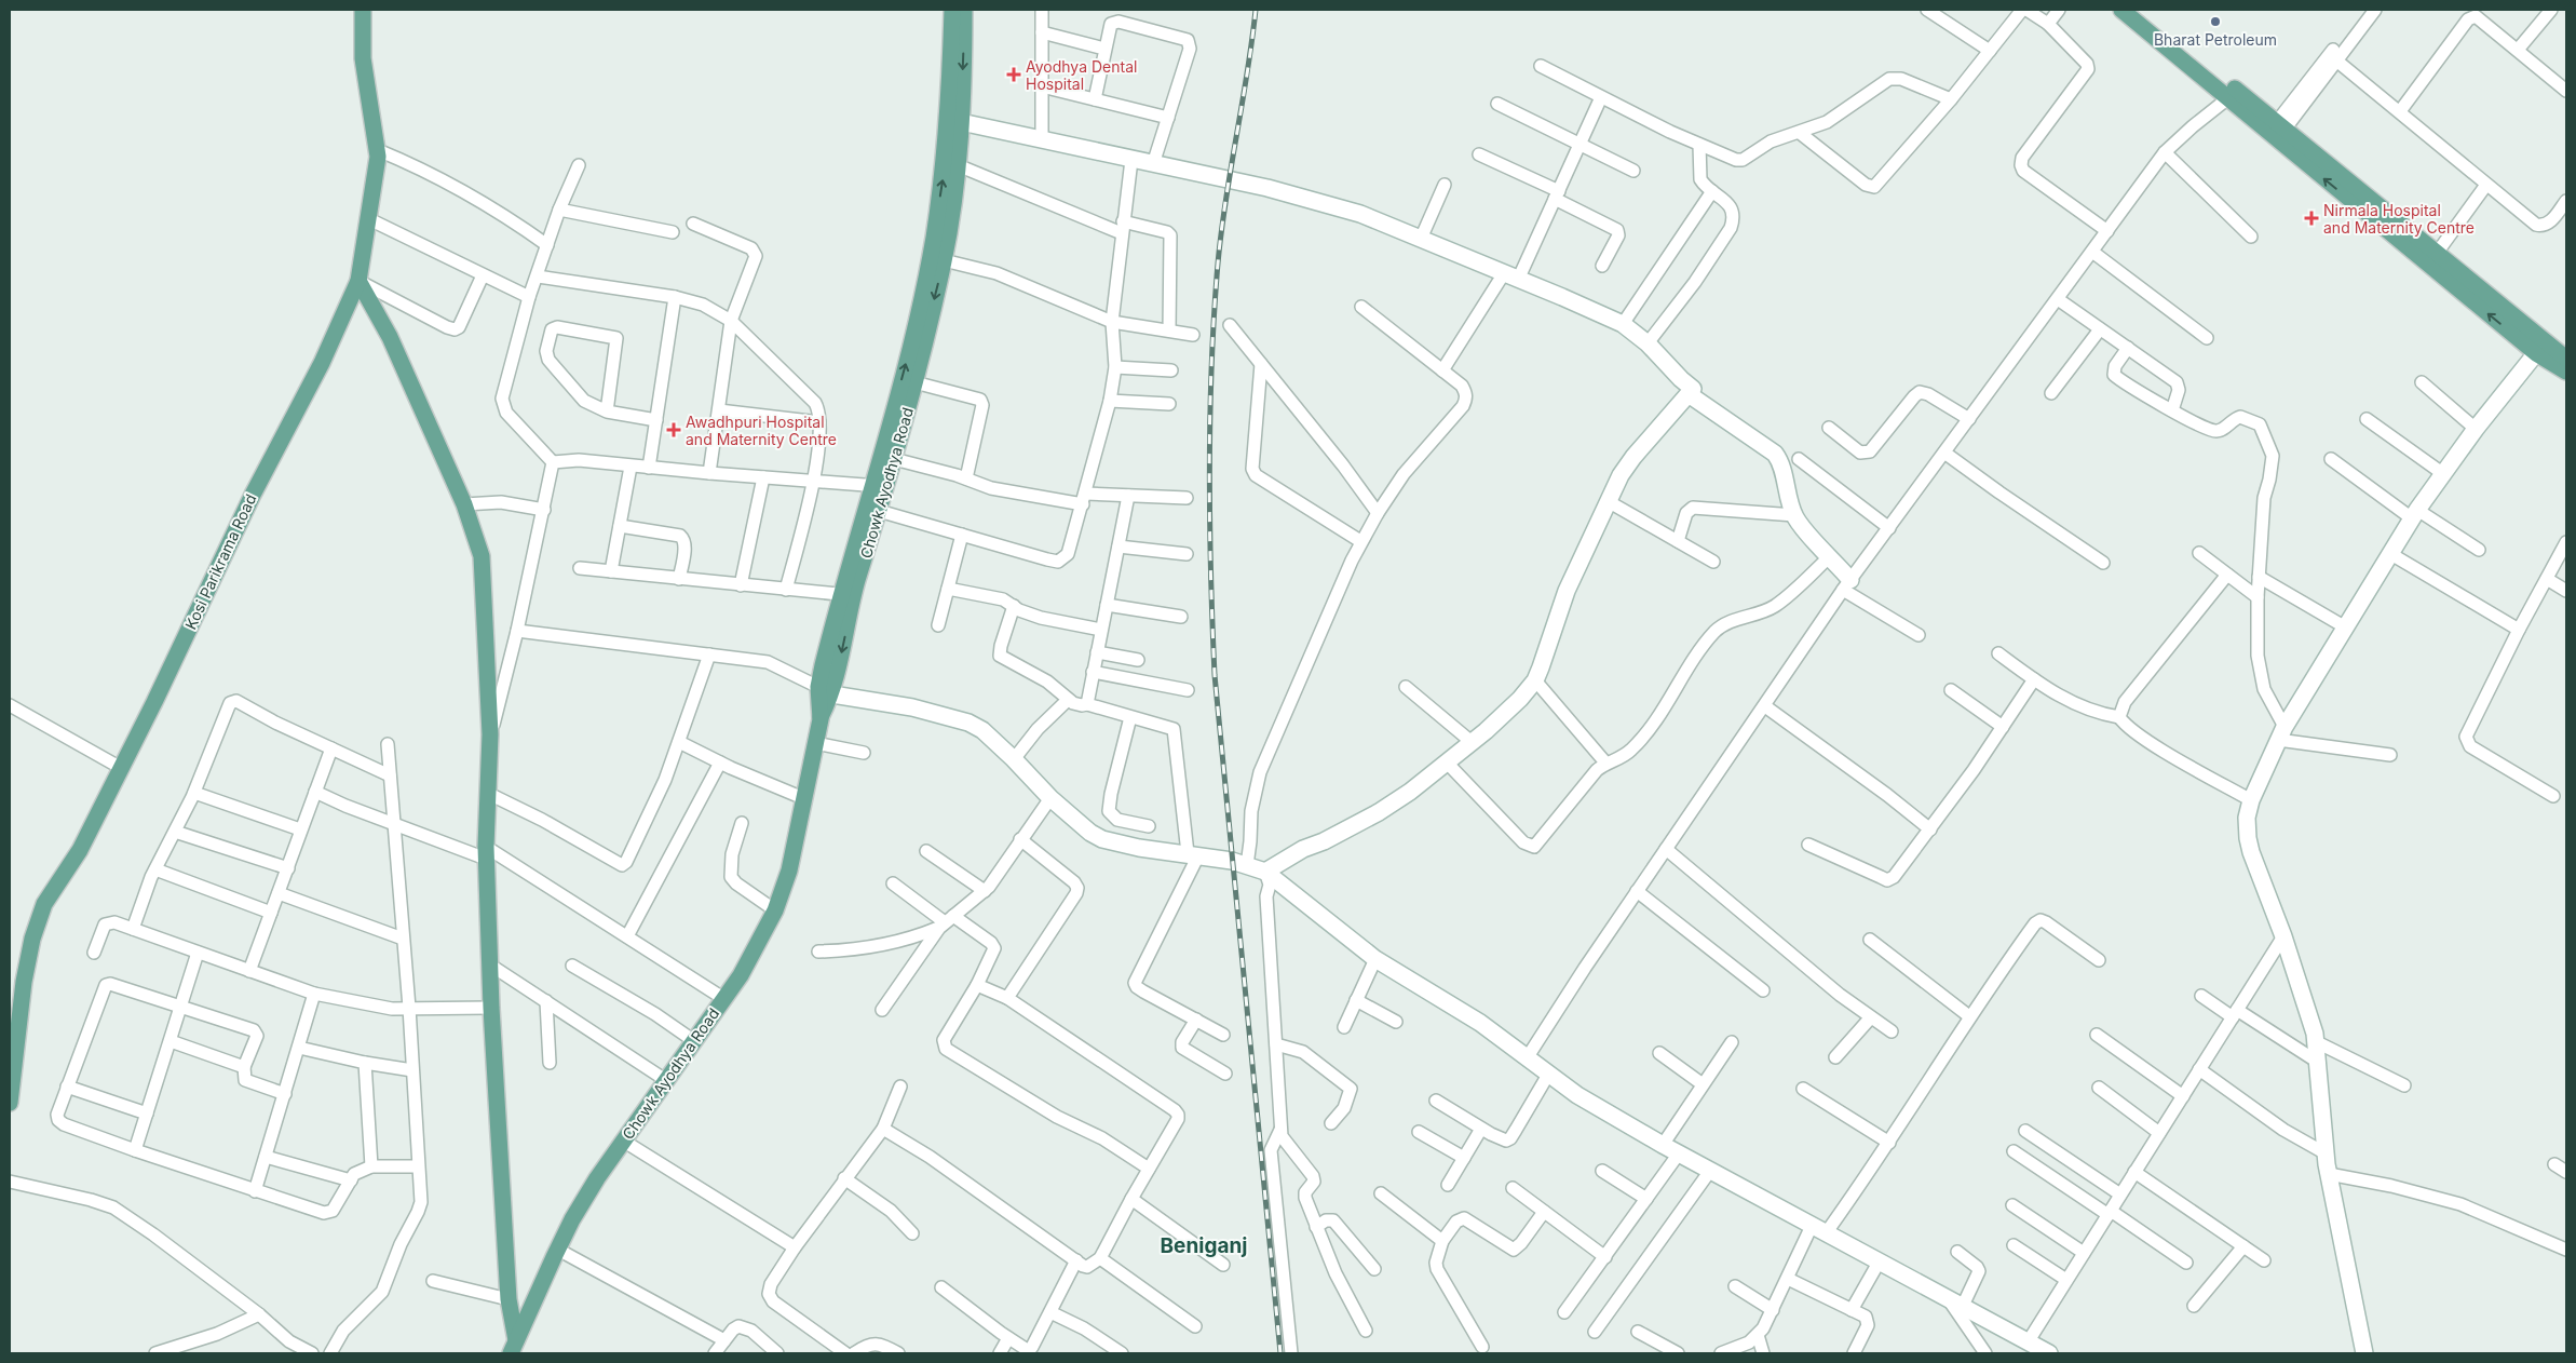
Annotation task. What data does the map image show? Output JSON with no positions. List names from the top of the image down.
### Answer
{
  "streets": {
    "main road": ["Chowk Ayodhya Road", "Kosi Parikrama Road"]
  },
  "districts": ["Beniganj"],
  "places": {
    "other": ["Bharat Petroleum"],
    "health": ["Ayodhya Dental Hospital", "Nirmala Hospital and Maternity Centre", "Awadhpuri Hospital and Maternity Centre"]
  }
}
